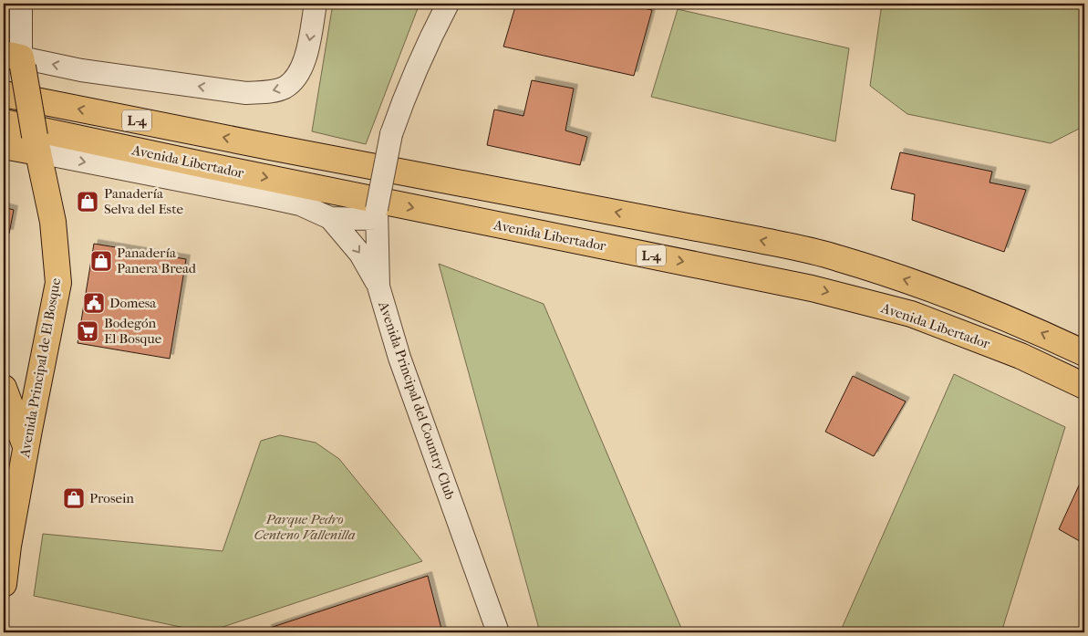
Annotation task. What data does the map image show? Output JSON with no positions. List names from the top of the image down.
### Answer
{
  "streets": {
    "main road": ["L-4", "Avenida Libertador", "Avenida Principal de El Bosque"],
    "street": ["Avenida Principal del Country Club"]
  },
  "crossings": [
    ["Avenida Libertador", "Avenida Principal de El Bosque"],
    ["Avenida Libertador", "Avenida Principal del Country Club"]
  ],
  "parks": ["Parque Pedro Centeno Vallenilla"],
  "places": {
    "shop": ["Panadería Selva del Este", "Panadería Panera Bread", "Prosein"],
    "public building": ["Domesa"],
    "supermarket": ["Bodegón El Bosque"]
  }
}
